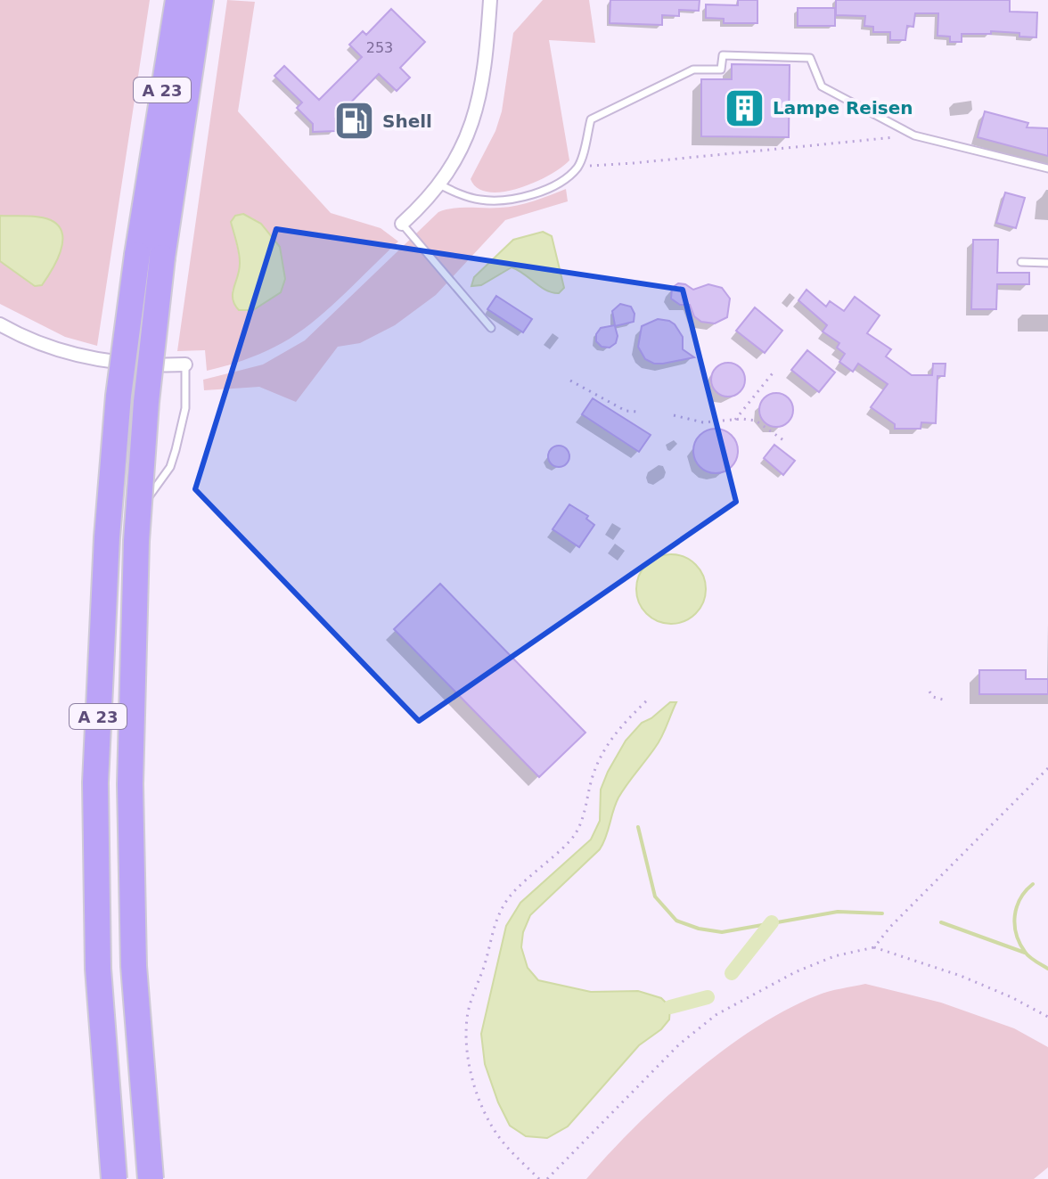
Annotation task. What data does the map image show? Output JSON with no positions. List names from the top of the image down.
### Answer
{
  "streets": {
    "highway": ["A 23"]
  },
  "places": {
    "building": ["Lampe Reisen"],
    "fuel station": ["Shell"]
  },
  "house_numbers": ["253"]
}
